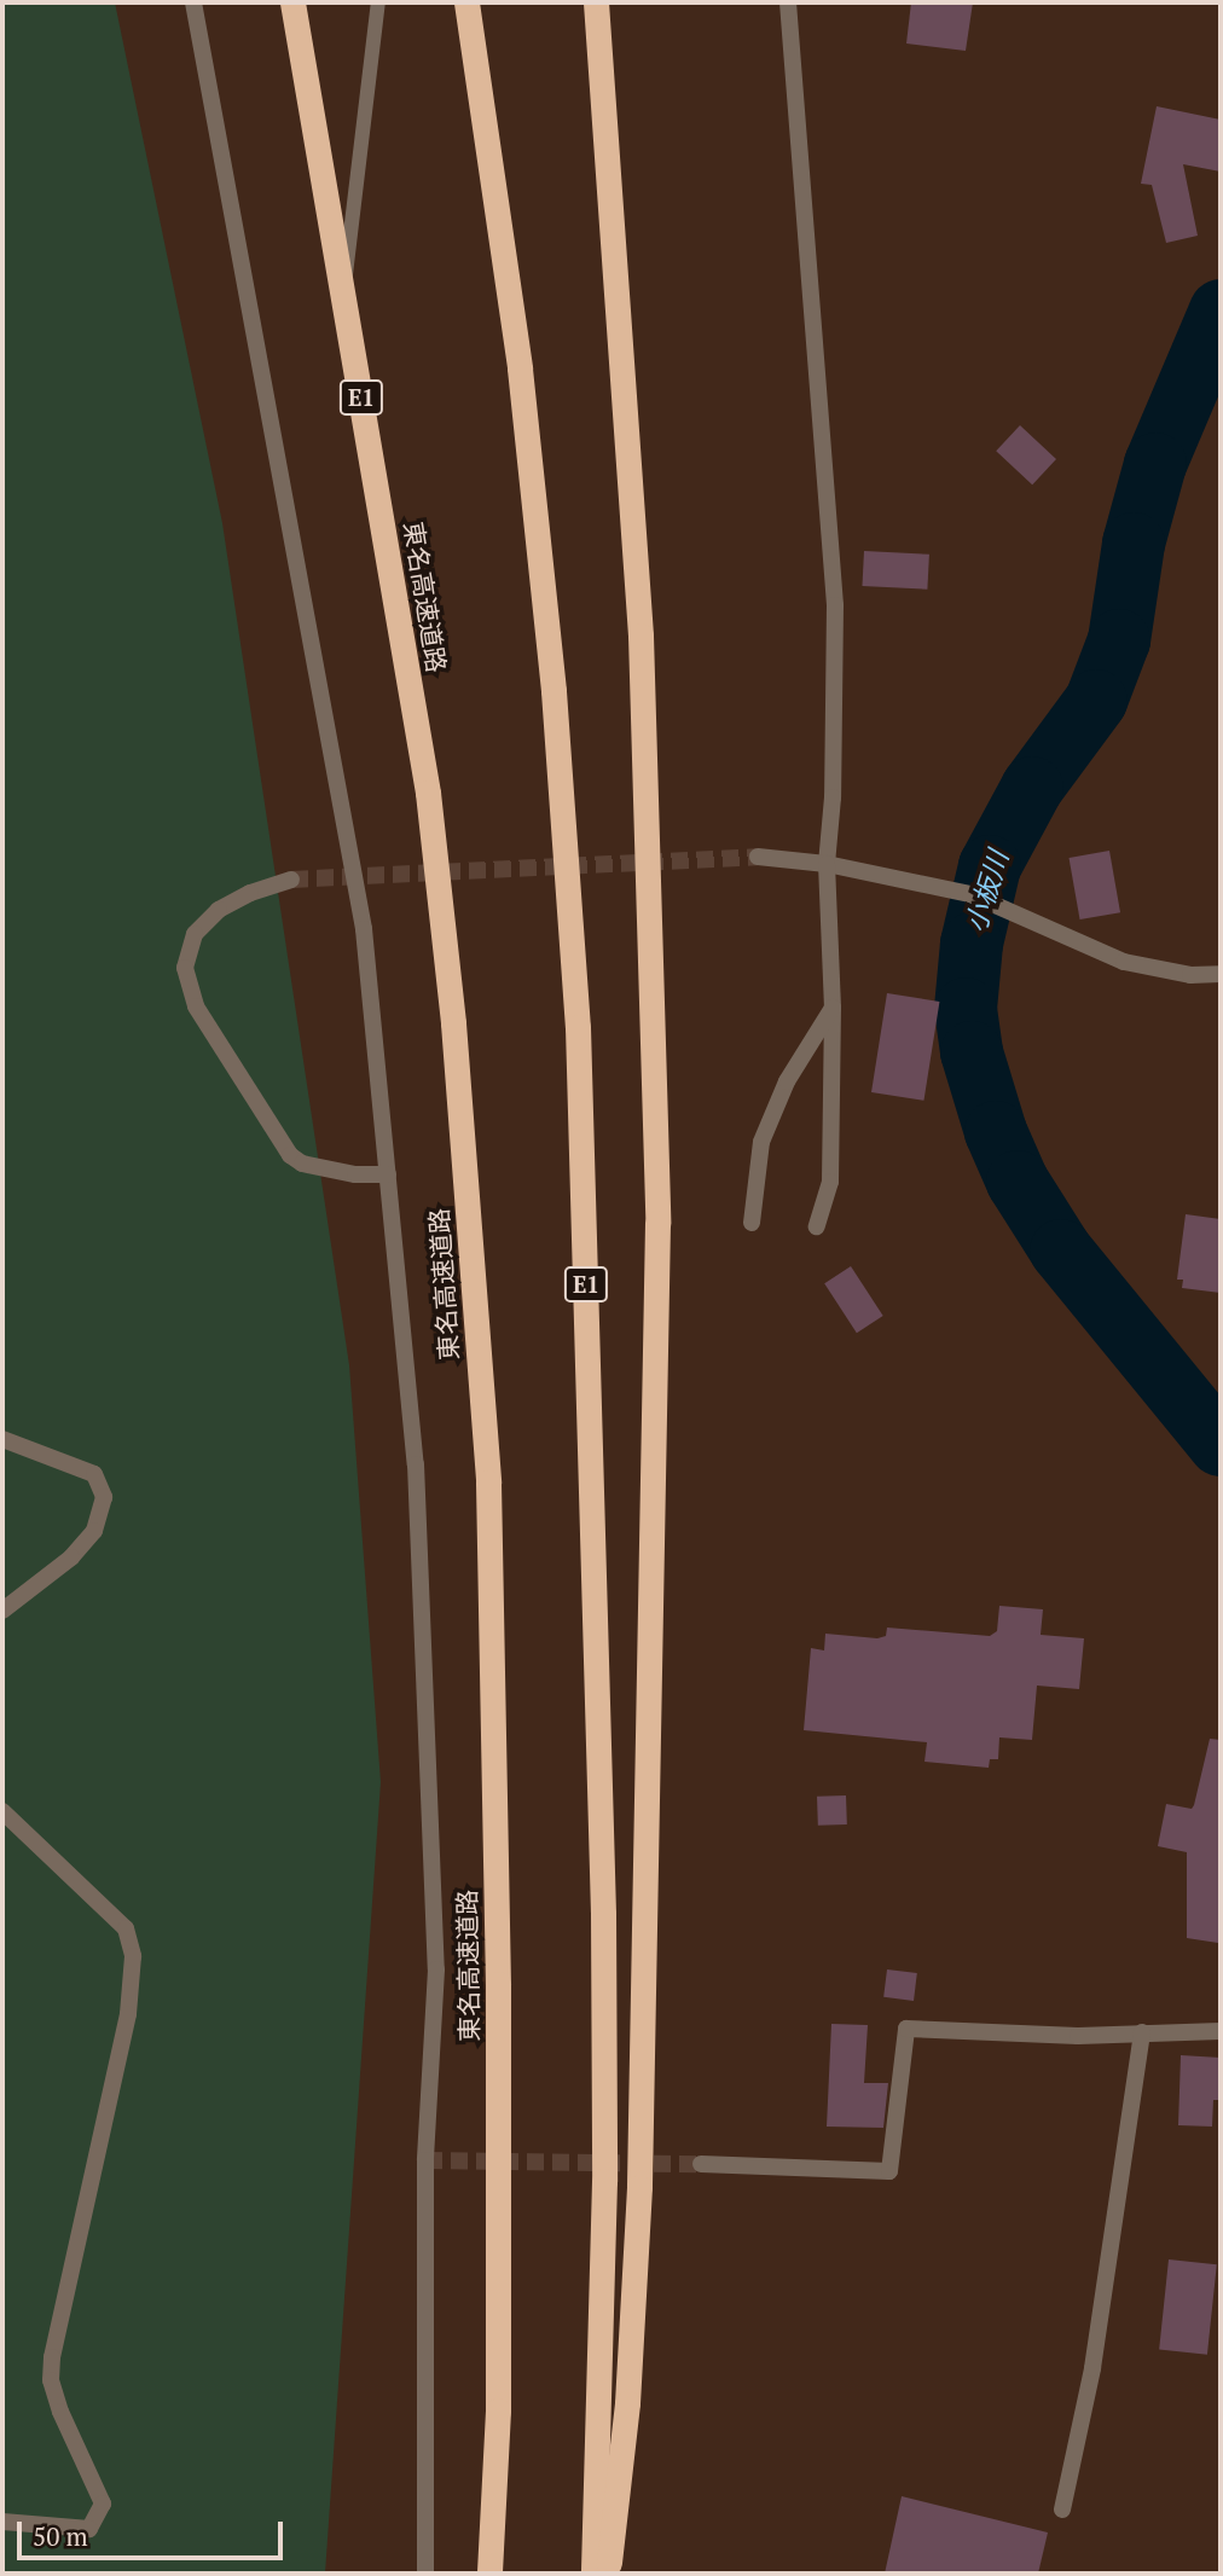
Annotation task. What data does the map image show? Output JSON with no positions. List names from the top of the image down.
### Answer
{
  "streets": {
    "highway": ["E1", "東名高速道路"]
  },
  "water": ["小板川"],
  "scale_bar": "50 m"
}
